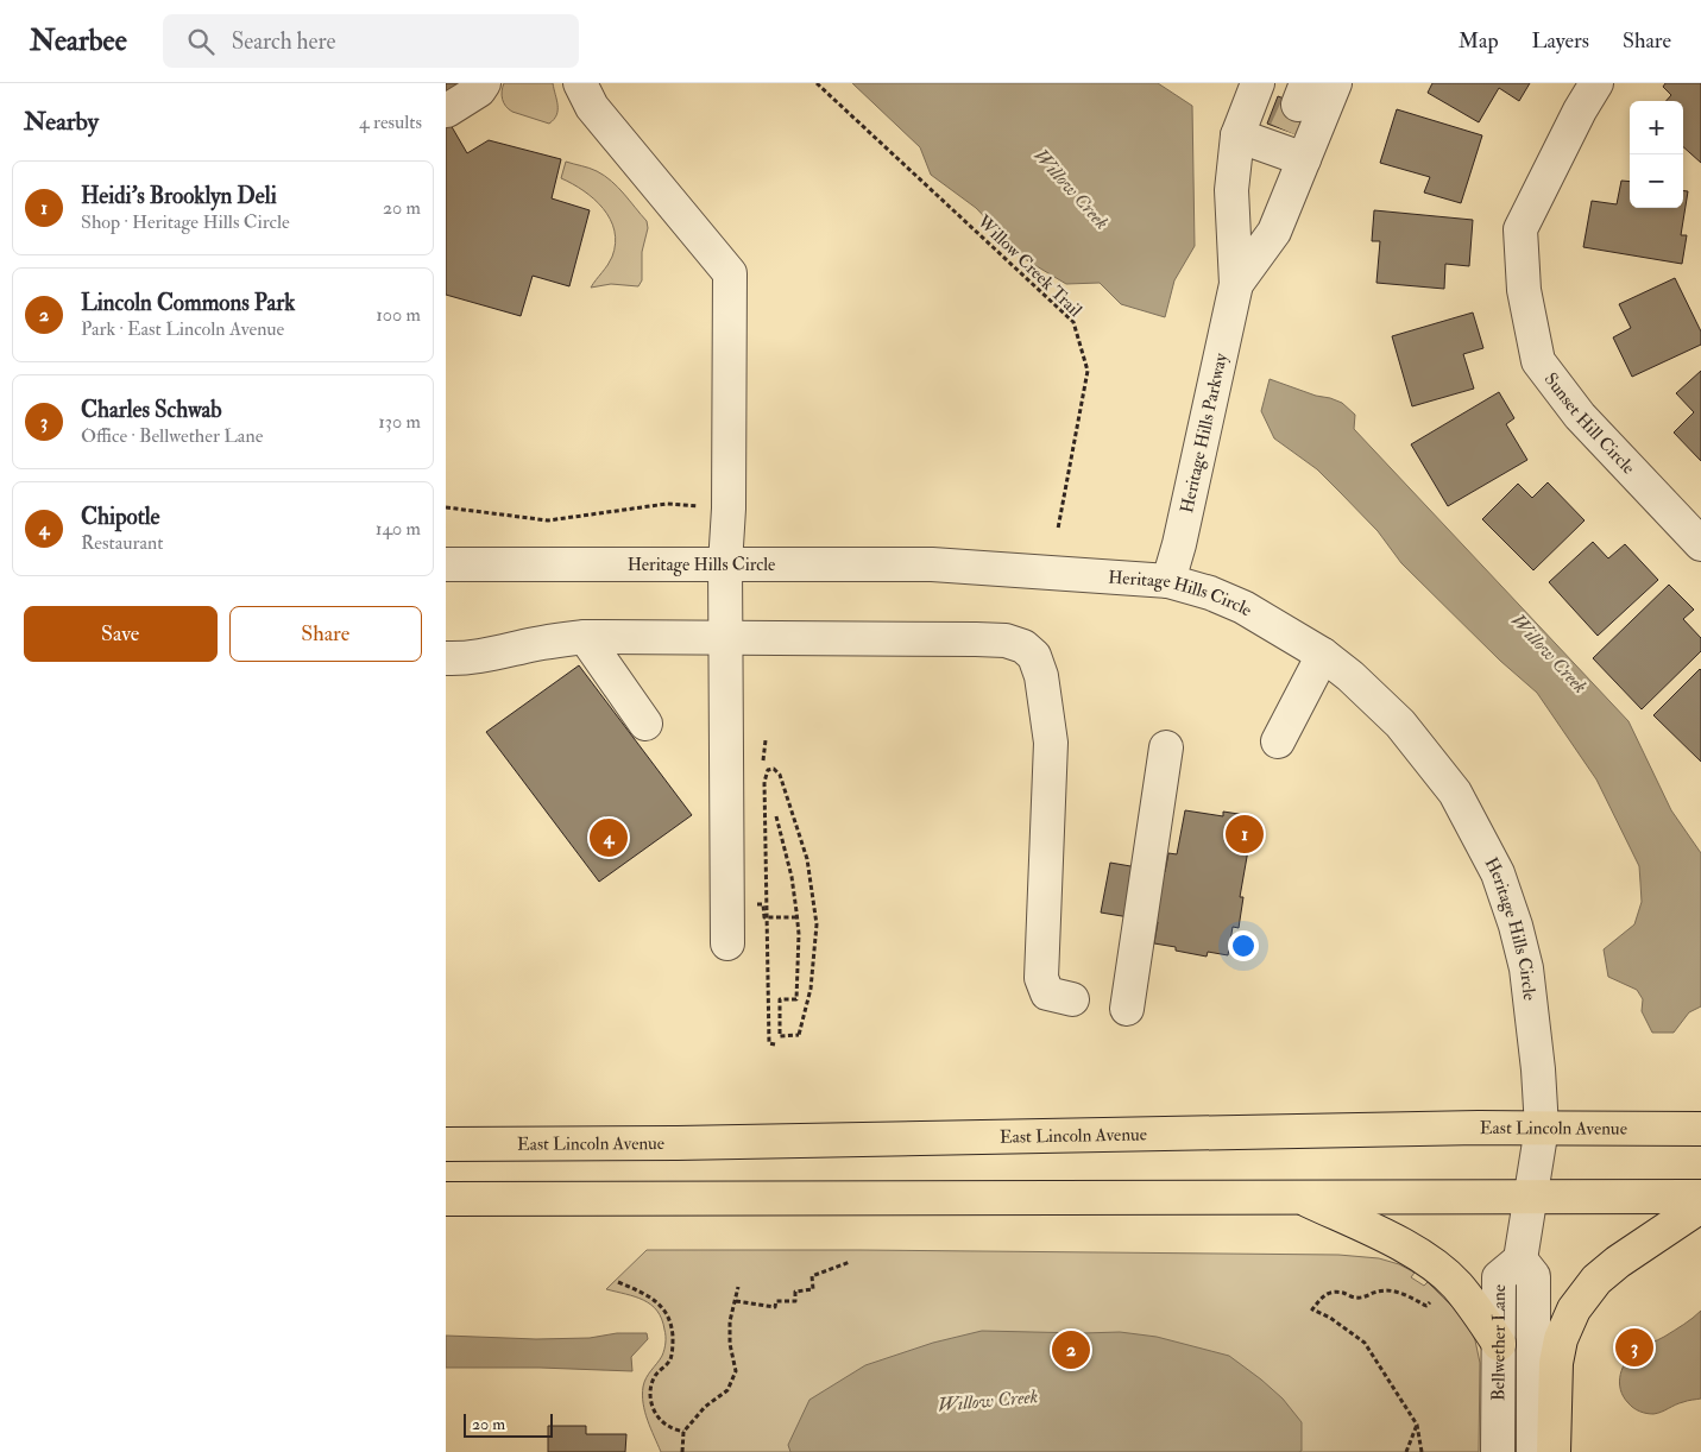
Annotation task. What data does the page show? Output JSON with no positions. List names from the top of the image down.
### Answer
{
  "streets": {
    "main road": ["East Lincoln Avenue"],
    "street": [
      "Sunset Hill Circle",
      "Heritage Hills Parkway",
      "Heritage Hills Circle",
      "Bellwether Lane"
    ],
    "path": ["Willow Creek Trail"]
  },
  "crossings": [
    ["Heritage Hills Parkway", "Heritage Hills Circle"],
    ["Heritage Hills Circle", "East Lincoln Avenue"],
    ["Heritage Hills Circle", "Bellwether Lane"]
  ],
  "water": ["Willow Creek"],
  "scale_bar": "20 m",
  "page": {
    "header": "Nearbee",
    "search": "Search here",
    "nav": ["Map", "Layers", "Share"],
    "heading": ["Nearby", "4 results"],
    "map_buttons": ["+", "−"],
    "list": [
      {
        "mark": "1",
        "name": "Heidi's Brooklyn Deli",
        "note": "Shop · Heritage Hills Circle",
        "value": "20 m"
      },
      {
        "mark": "2",
        "name": "Lincoln Commons Park",
        "note": "Park · East Lincoln Avenue",
        "value": "100 m"
      },
      {
        "mark": "3",
        "name": "Charles Schwab",
        "note": "Office · Bellwether Lane",
        "value": "130 m"
      },
      {
        "mark": "4",
        "name": "Chipotle",
        "note": "Restaurant",
        "value": "140 m"
      }
    ],
    "buttons": ["Save", "Share"],
    "pins": [
      "1",
      "4",
      "3",
      "2"
    ],
    "scale": "20 m"
  }
}
